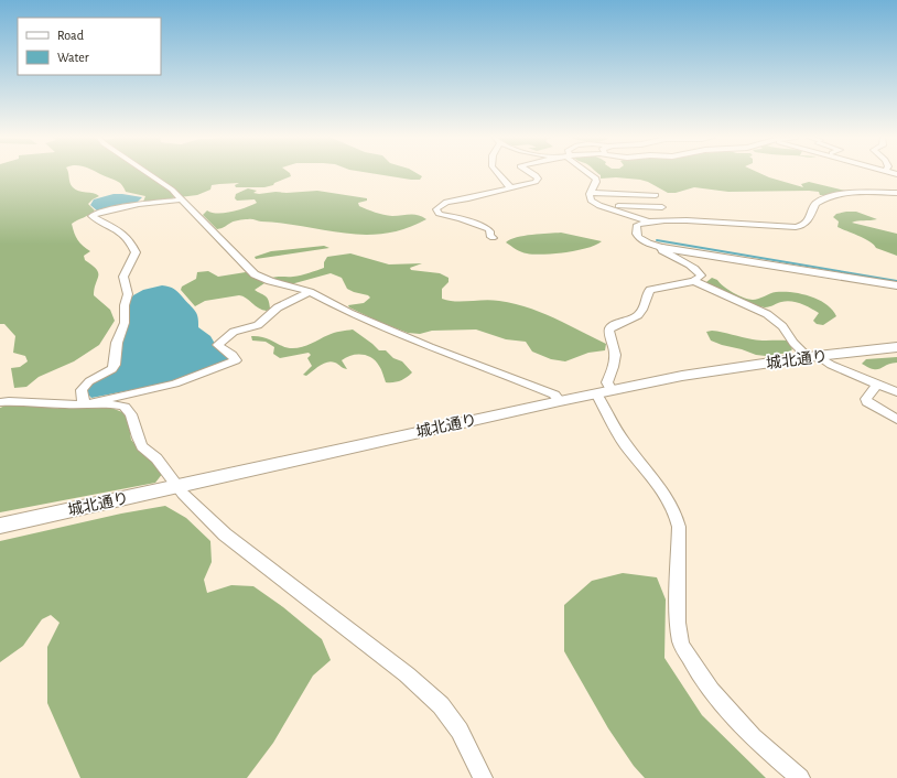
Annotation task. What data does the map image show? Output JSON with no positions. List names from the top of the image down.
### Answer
{
  "streets": {
    "street": ["城北通り"]
  },
  "legend": ["Road", "Water"]
}
